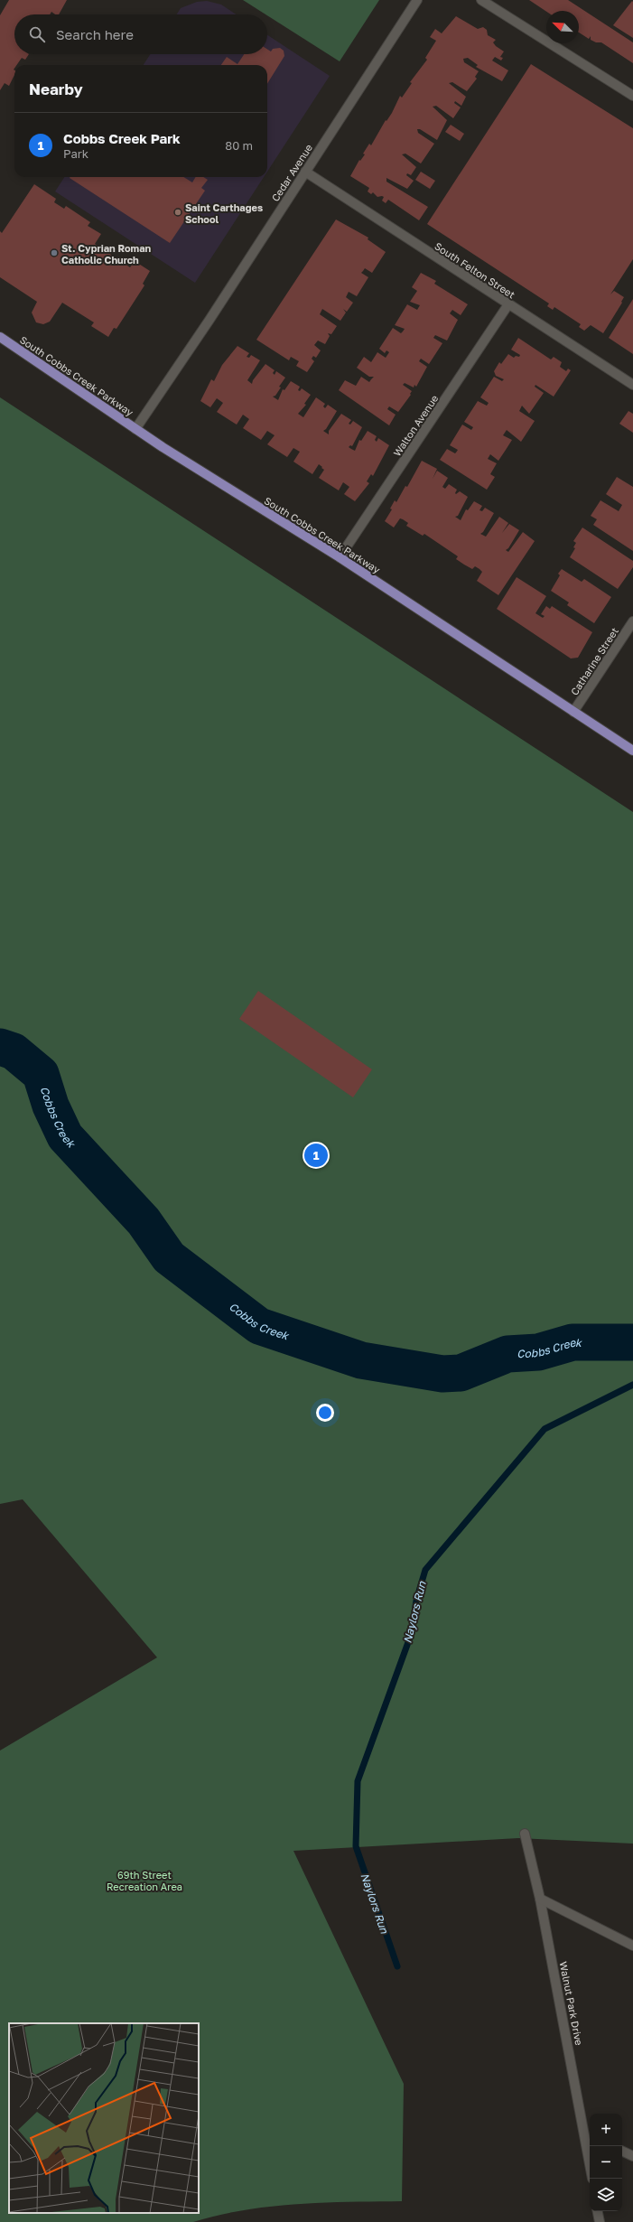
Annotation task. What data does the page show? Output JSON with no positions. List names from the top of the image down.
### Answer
{
  "streets": {
    "main road": ["South Cobbs Creek Parkway"],
    "street": [
      "Cedar Avenue",
      "South Felton Street",
      "Walton Avenue",
      "Catharine Street",
      "Walnut Park Drive"
    ]
  },
  "crossings": [
    ["Cedar Avenue", "South Felton Street"],
    ["Cedar Avenue", "South Cobbs Creek Parkway"],
    ["South Felton Street", "Walton Avenue"],
    ["South Cobbs Creek Parkway", "Walton Avenue"],
    ["South Cobbs Creek Parkway", "Catharine Street"]
  ],
  "water": ["Cobbs Creek", "Naylors Run"],
  "parks": ["69th Street Recreation Area"],
  "places": ["Saint Carthages School", "St. Cyprian Roman Catholic Church"],
  "north": "top left",
  "page": {
    "search": "Search here",
    "heading": "Nearby",
    "list": [
      {
        "mark": "1",
        "name": "Cobbs Creek Park",
        "note": "Park",
        "value": "80 m"
      }
    ],
    "pins": "1",
    "map_buttons": ["+", "−"]
  }
}
